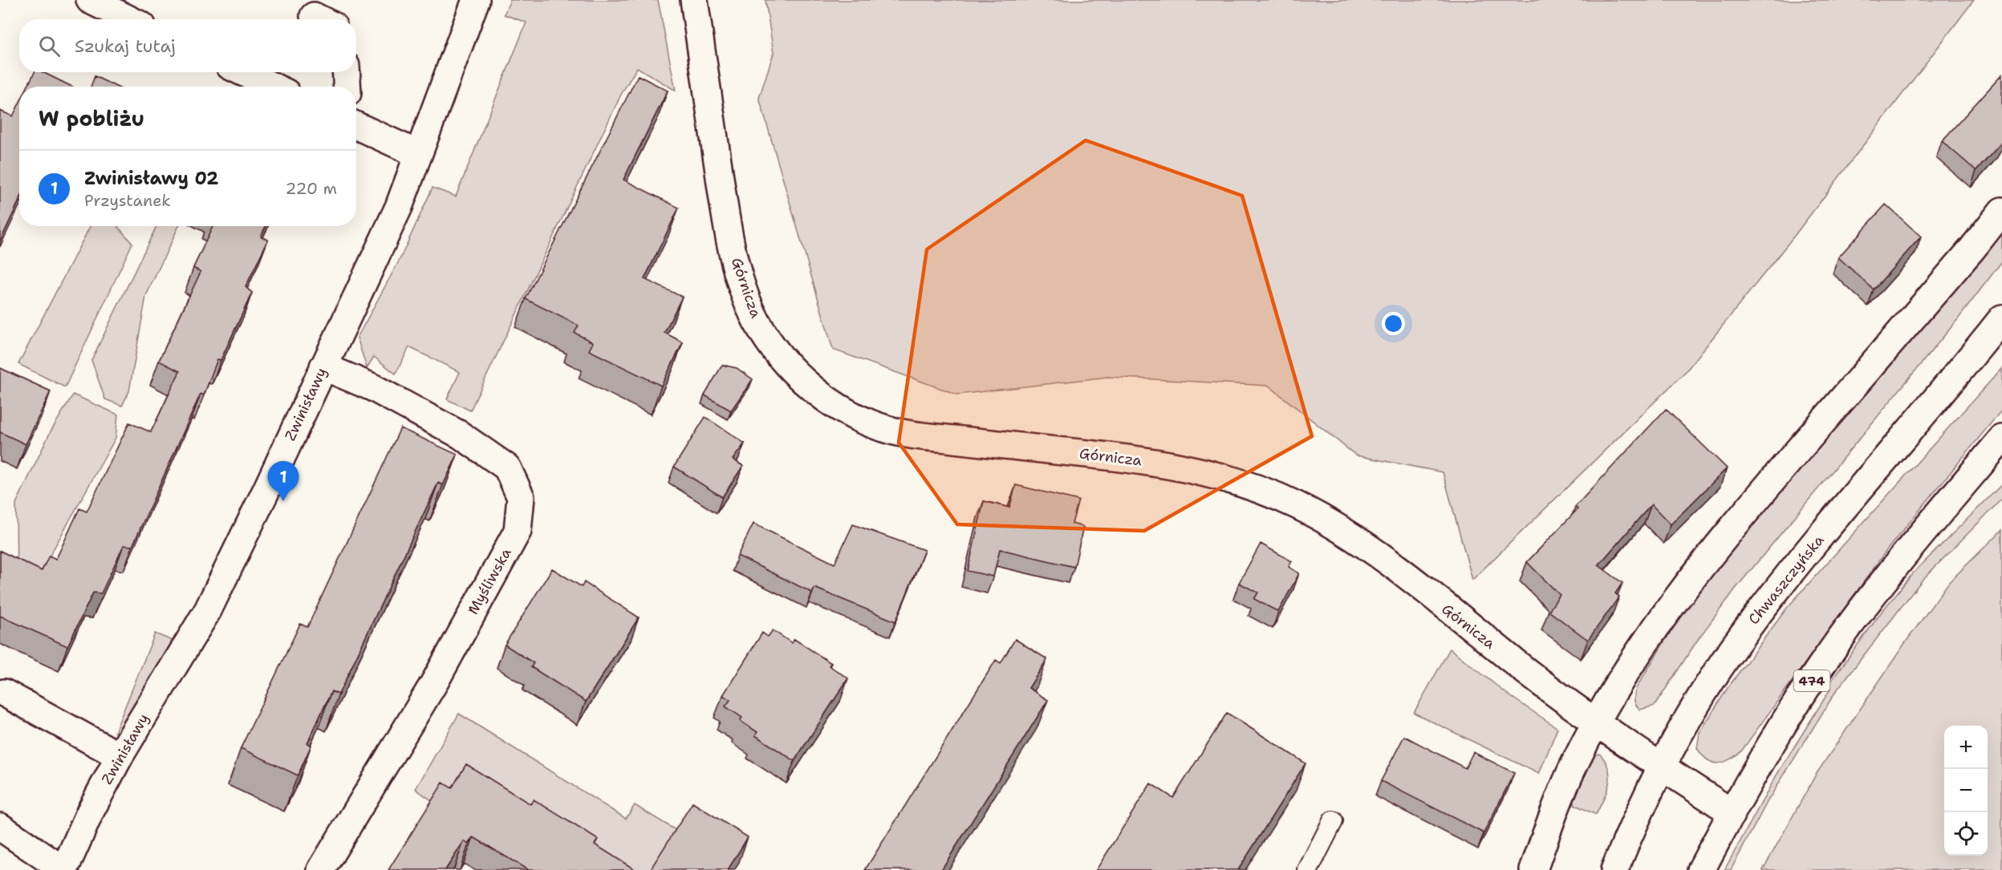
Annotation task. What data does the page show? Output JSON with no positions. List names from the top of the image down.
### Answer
{
  "streets": {
    "street": [
      "Górnicza",
      "Zwinisławy",
      "Chwaszczyńska",
      "Myśliwska",
      "474"
    ]
  },
  "crossings": [
    ["Górnicza", "Chwaszczyńska"],
    ["Górnicza", "474"],
    ["Zwinisławy", "Myśliwska"]
  ],
  "page": {
    "search": "Szukaj tutaj",
    "heading": "W pobliżu",
    "list": [
      {
        "mark": "1",
        "name": "Zwinisławy 02",
        "note": "Przystanek",
        "value": "220 m"
      }
    ],
    "pins": "1",
    "map_buttons": ["+", "−"]
  }
}
